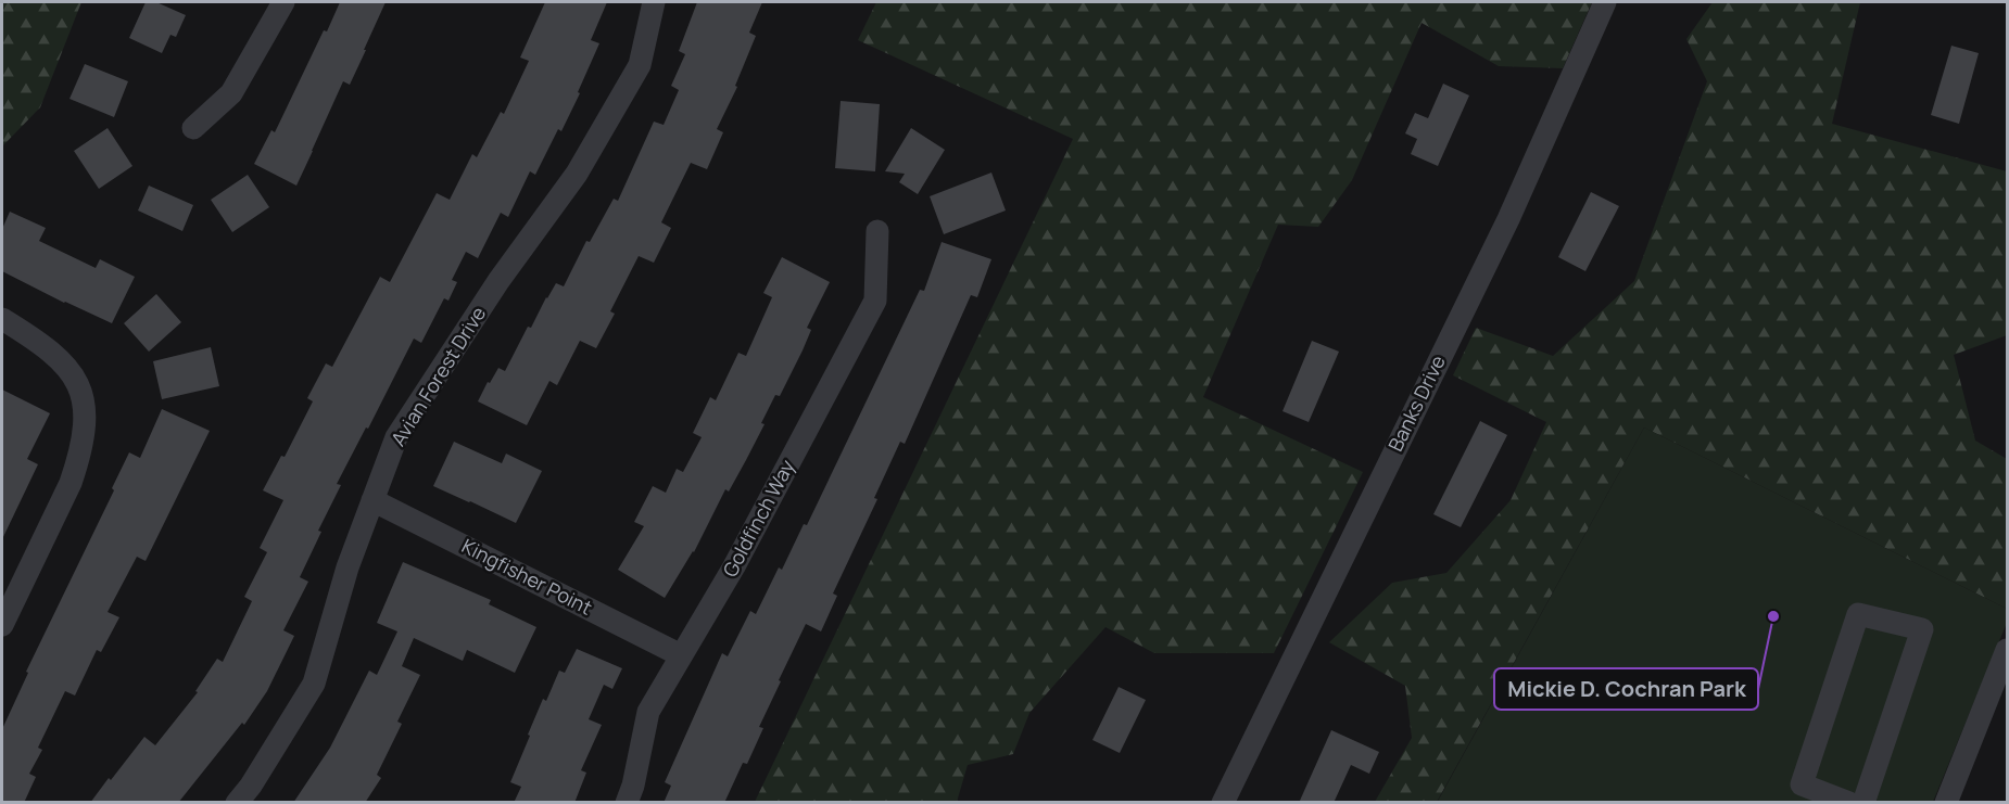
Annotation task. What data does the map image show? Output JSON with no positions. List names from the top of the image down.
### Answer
{
  "streets": {
    "street": [
      "Avian Forest Drive",
      "Banks Drive",
      "Goldfinch Way",
      "Kingfisher Point"
    ]
  },
  "crossings": [
    ["Avian Forest Drive", "Kingfisher Point"],
    ["Goldfinch Way", "Kingfisher Point"]
  ],
  "places": ["Mickie D. Cochran Park"]
}
